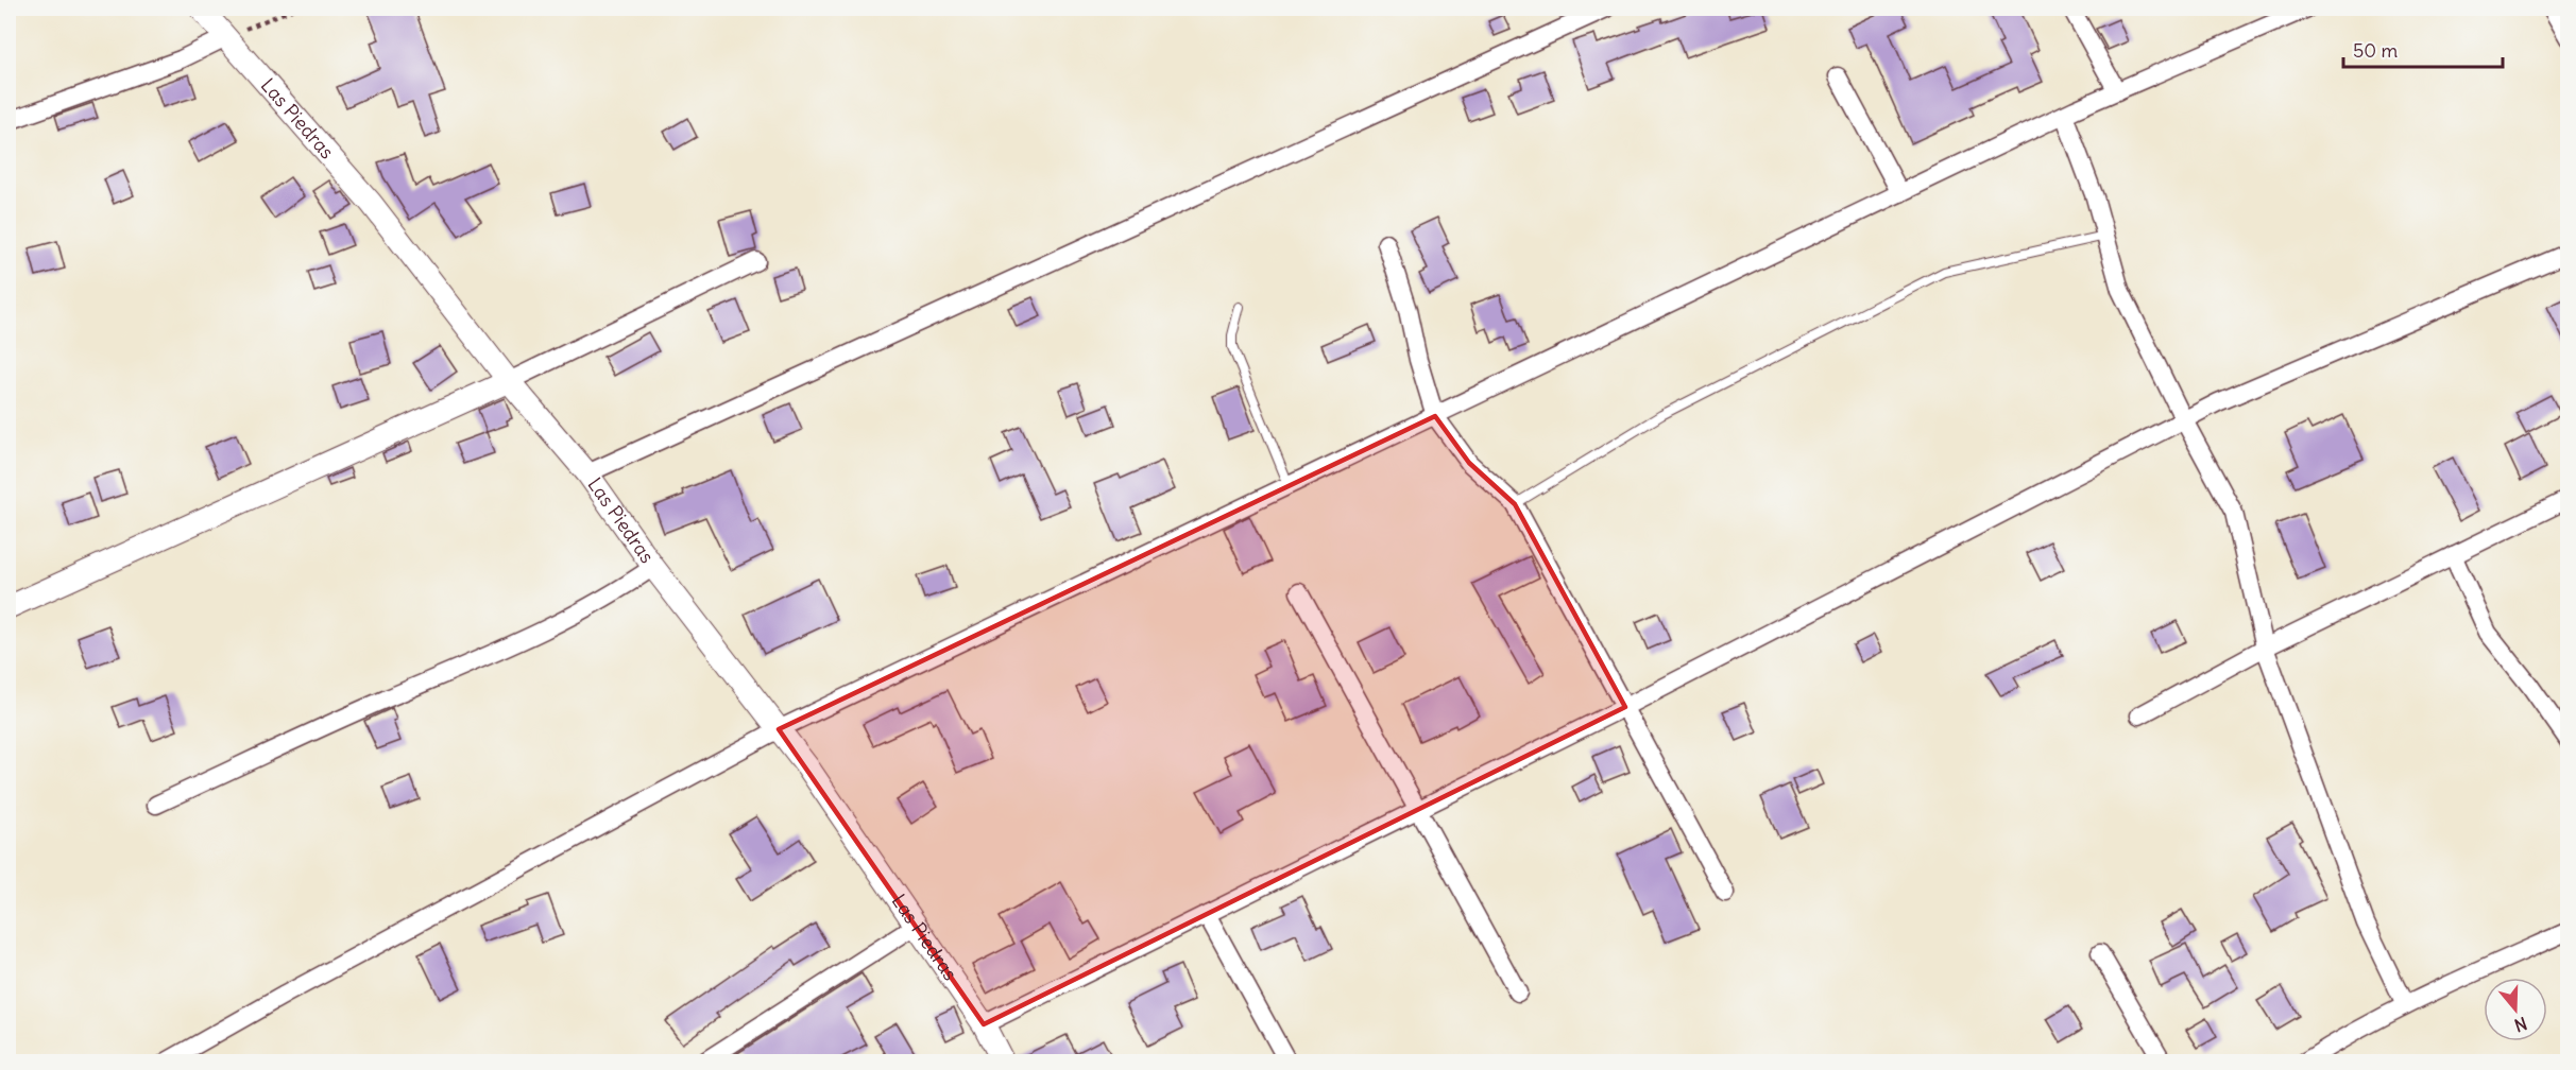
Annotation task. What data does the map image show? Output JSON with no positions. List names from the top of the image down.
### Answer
{
  "streets": {
    "street": ["Las Piedras"]
  },
  "scale_bar": "50 m",
  "north": "bottom"
}
